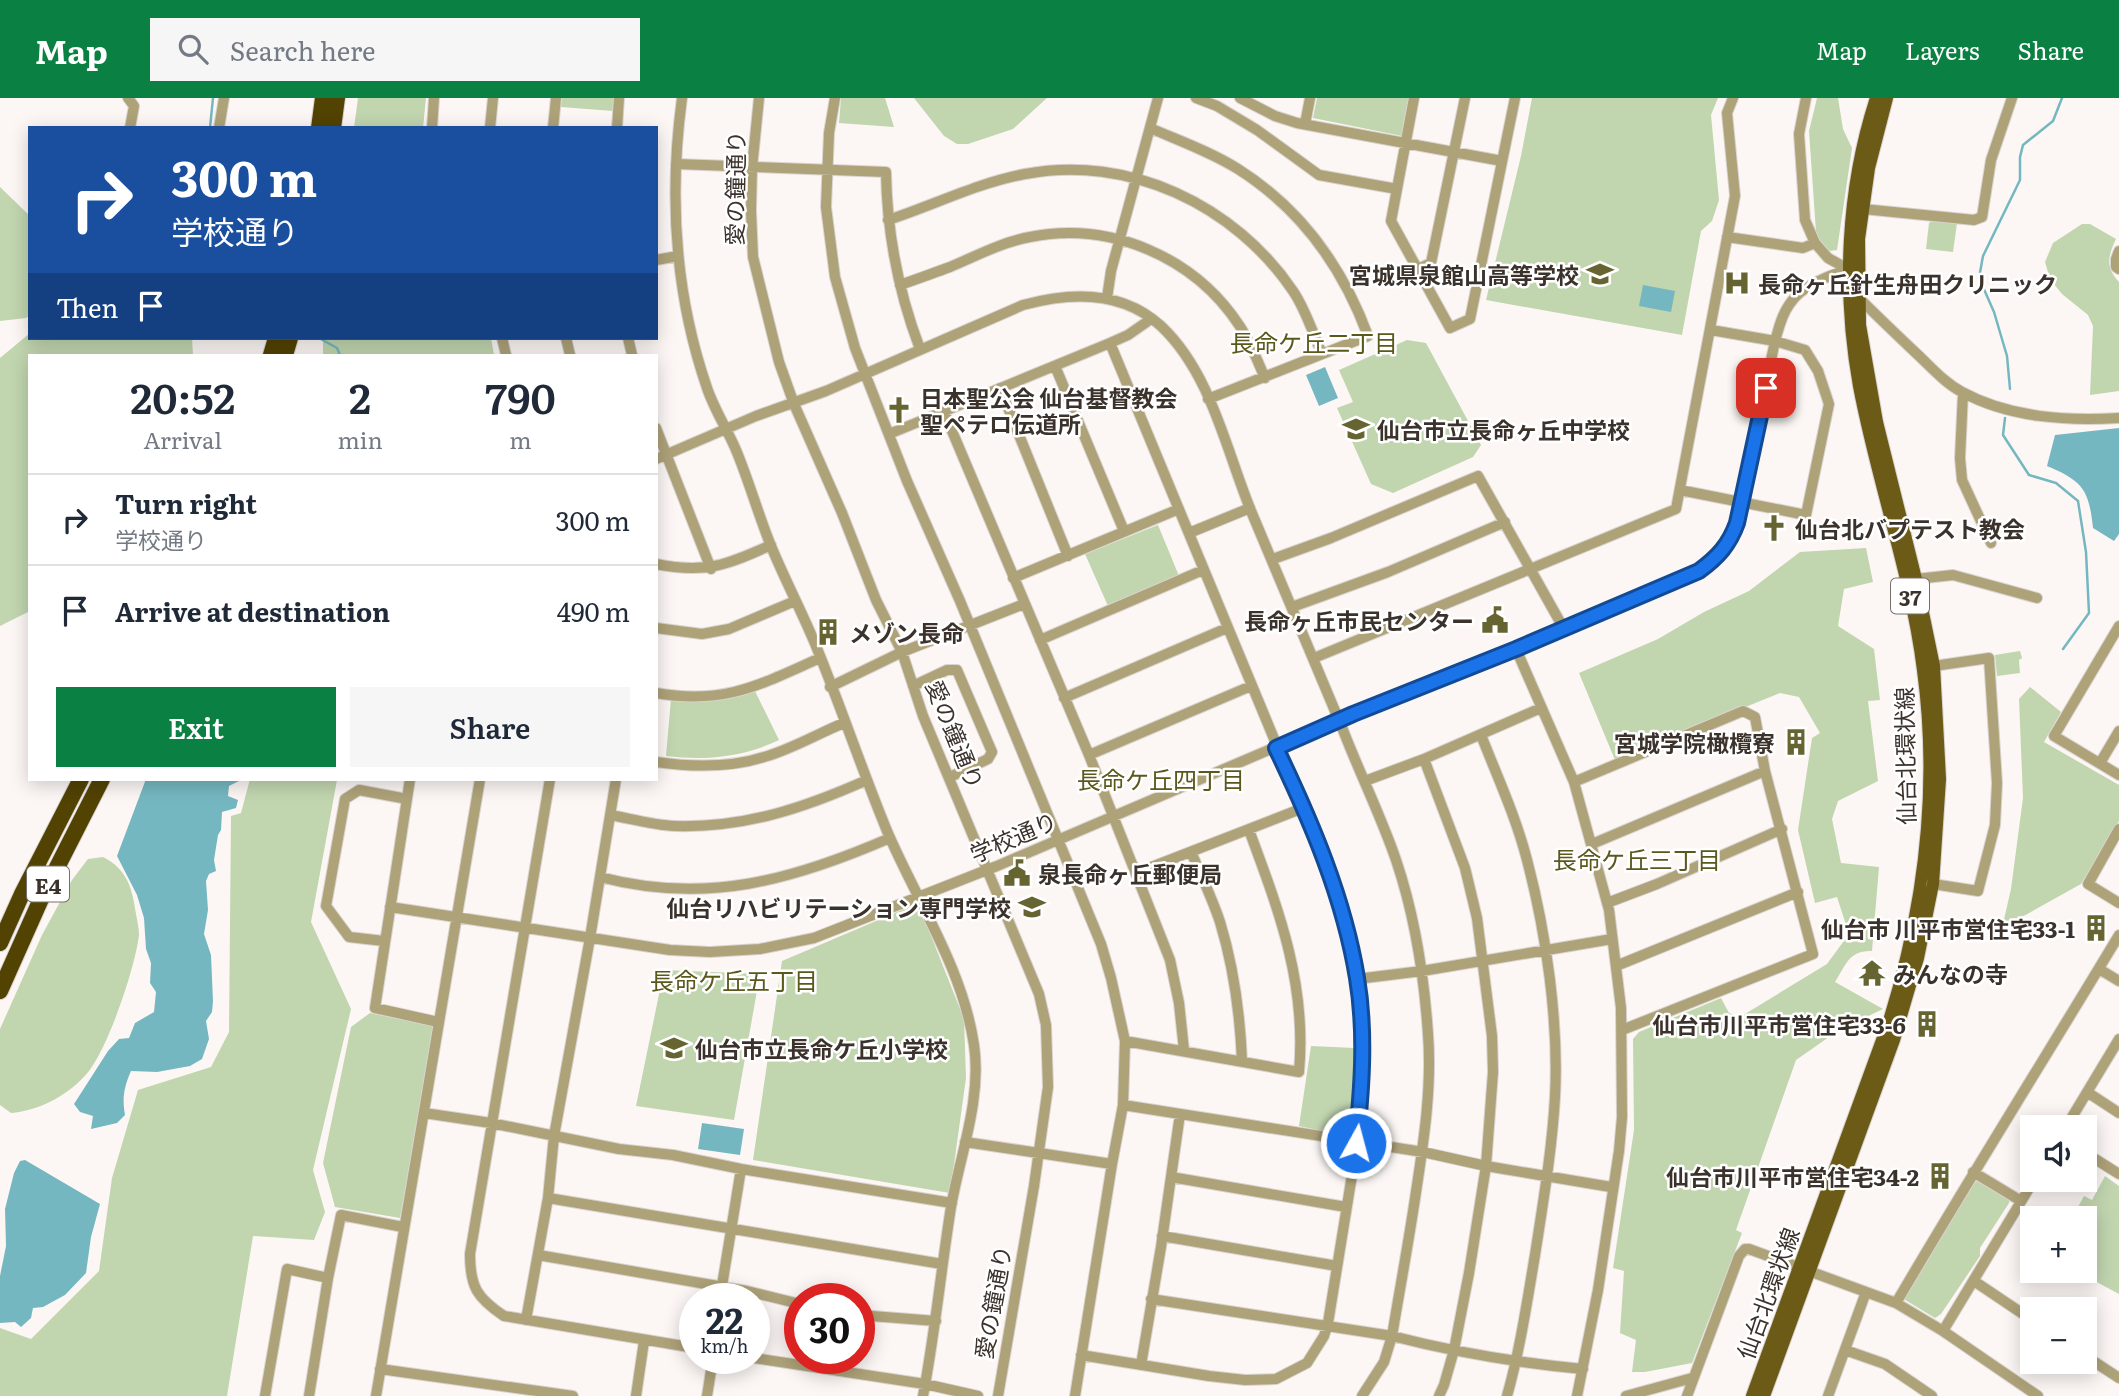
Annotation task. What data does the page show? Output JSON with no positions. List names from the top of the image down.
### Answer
{
  "streets": {
    "highway": ["E4"],
    "main road": ["37", "仙台北環状線"],
    "street": ["愛の鐘通り", "学校通り"]
  },
  "crossings": [
    ["愛の鐘通り", "学校通り"],
    ["仙台北環状線", "学校通り"]
  ],
  "districts": [
    "長命ケ丘二丁目",
    "長命ケ丘四丁目",
    "長命ケ丘三丁目",
    "長命ケ丘五丁目"
  ],
  "places": {
    "school or university": [
      "宮城県泉館山高等学校",
      "仙台市立長命ヶ丘中学校",
      "仙台リハビリテーション専門学校",
      "仙台市立長命ケ丘小学校"
    ],
    "hospital": ["長命ヶ丘針生舟田クリニック"],
    "church": ["日本聖公会 仙台基督教会 聖ペテロ伝道所", "仙台北バプテスト教会"],
    "public building": ["長命ヶ丘市民センター", "泉長命ヶ丘郵便局"],
    "building": [
      "メゾン長命",
      "宮城学院橄欖寮",
      "仙台市 川平市営住宅33-1",
      "仙台市川平市営住宅33-6",
      "仙台市川平市営住宅34-2"
    ],
    "temple": ["みんなの寺"]
  },
  "page": {
    "header": "Map",
    "search": "Search here",
    "nav": ["Map", "Layers", "Share"],
    "turn": ["300 m", "学校通り"],
    "then": "Then",
    "eta": [
      "20:52",
      "Arrival",
      "2",
      "min",
      "790",
      "m"
    ],
    "list": [
      {
        "name": "Turn right",
        "note": "学校通り",
        "value": "300 m"
      },
      {
        "name": "Arrive at destination",
        "value": "490 m"
      }
    ],
    "buttons": ["Exit", "Share"],
    "map_buttons": ["+", "−"],
    "speed": "22 km/h",
    "limit": "30"
  }
}
